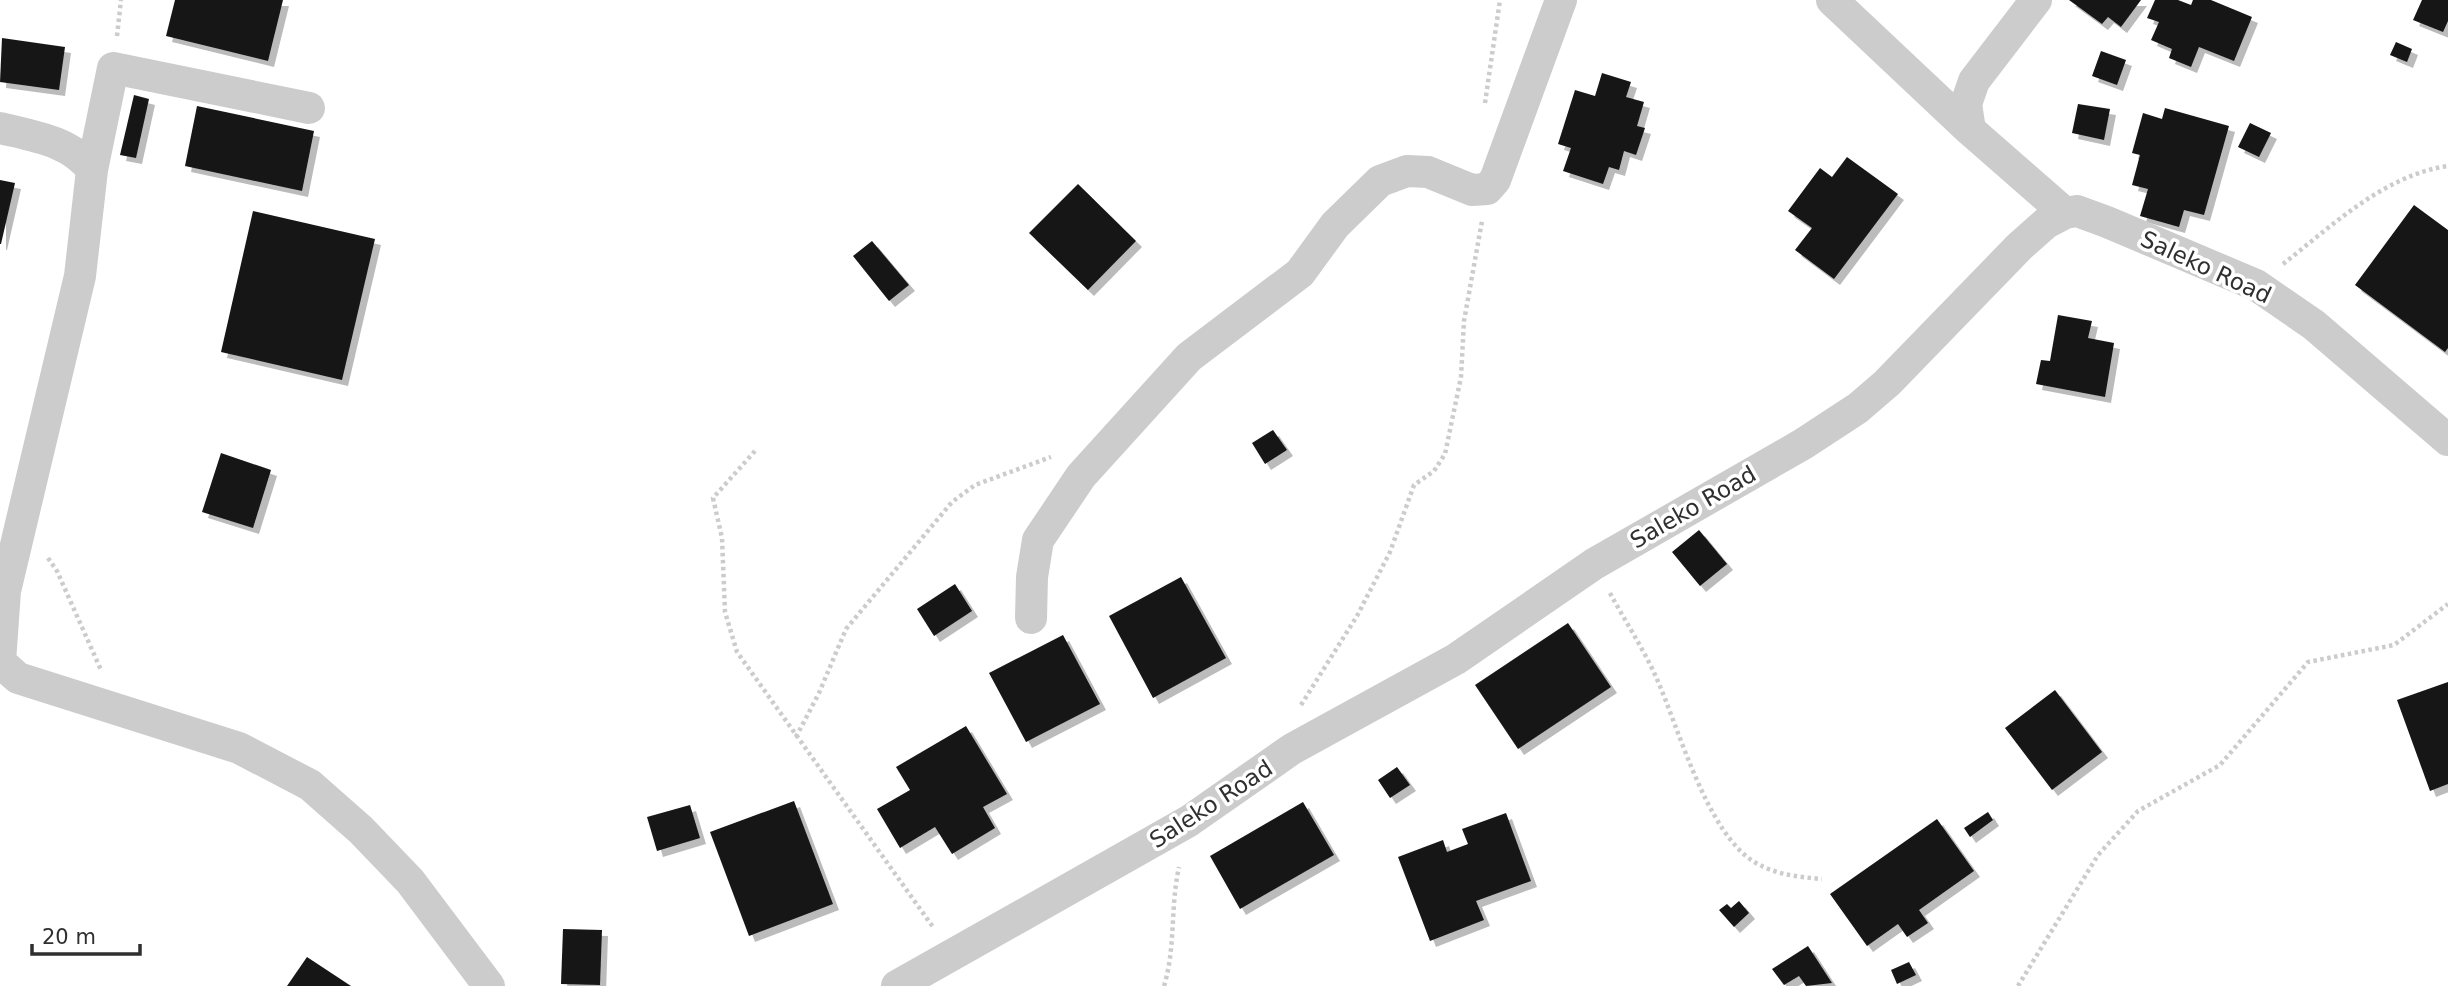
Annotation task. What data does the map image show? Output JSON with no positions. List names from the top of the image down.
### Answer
{
  "streets": {
    "street": ["Saleko Road"]
  },
  "scale_bar": "20 m"
}
